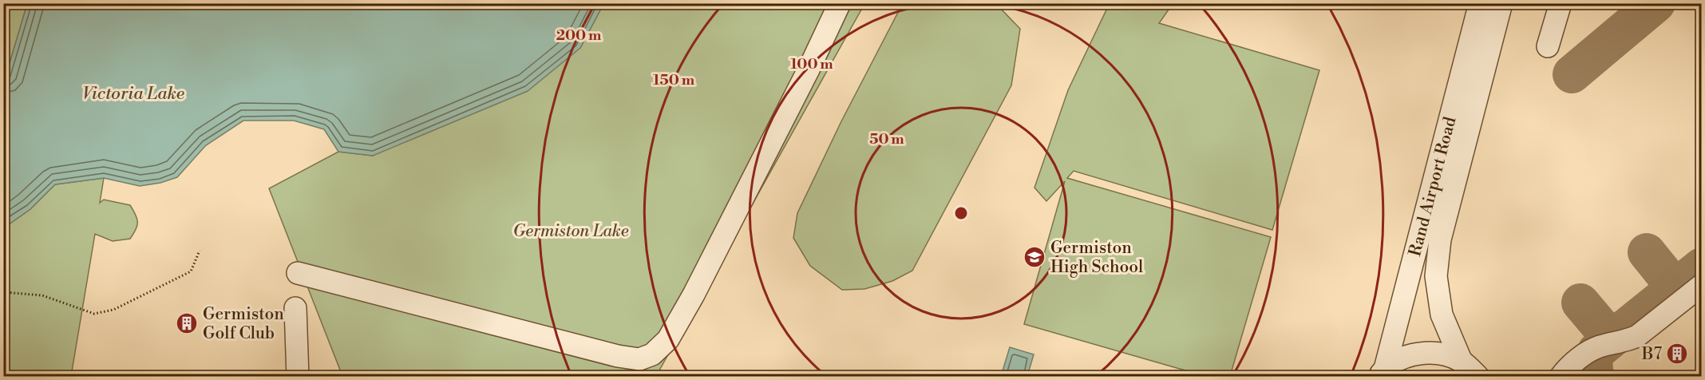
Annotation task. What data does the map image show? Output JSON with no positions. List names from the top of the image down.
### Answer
{
  "streets": {
    "street": ["Rand Airport Road"]
  },
  "water": ["Victoria Lake"],
  "parks": ["Germiston Lake"],
  "places": {
    "school or university": ["Germiston High School"],
    "building": ["Germiston Golf Club", "B7"]
  },
  "rings": [
    "200 m",
    "100 m",
    "150 m",
    "50 m"
  ]
}
